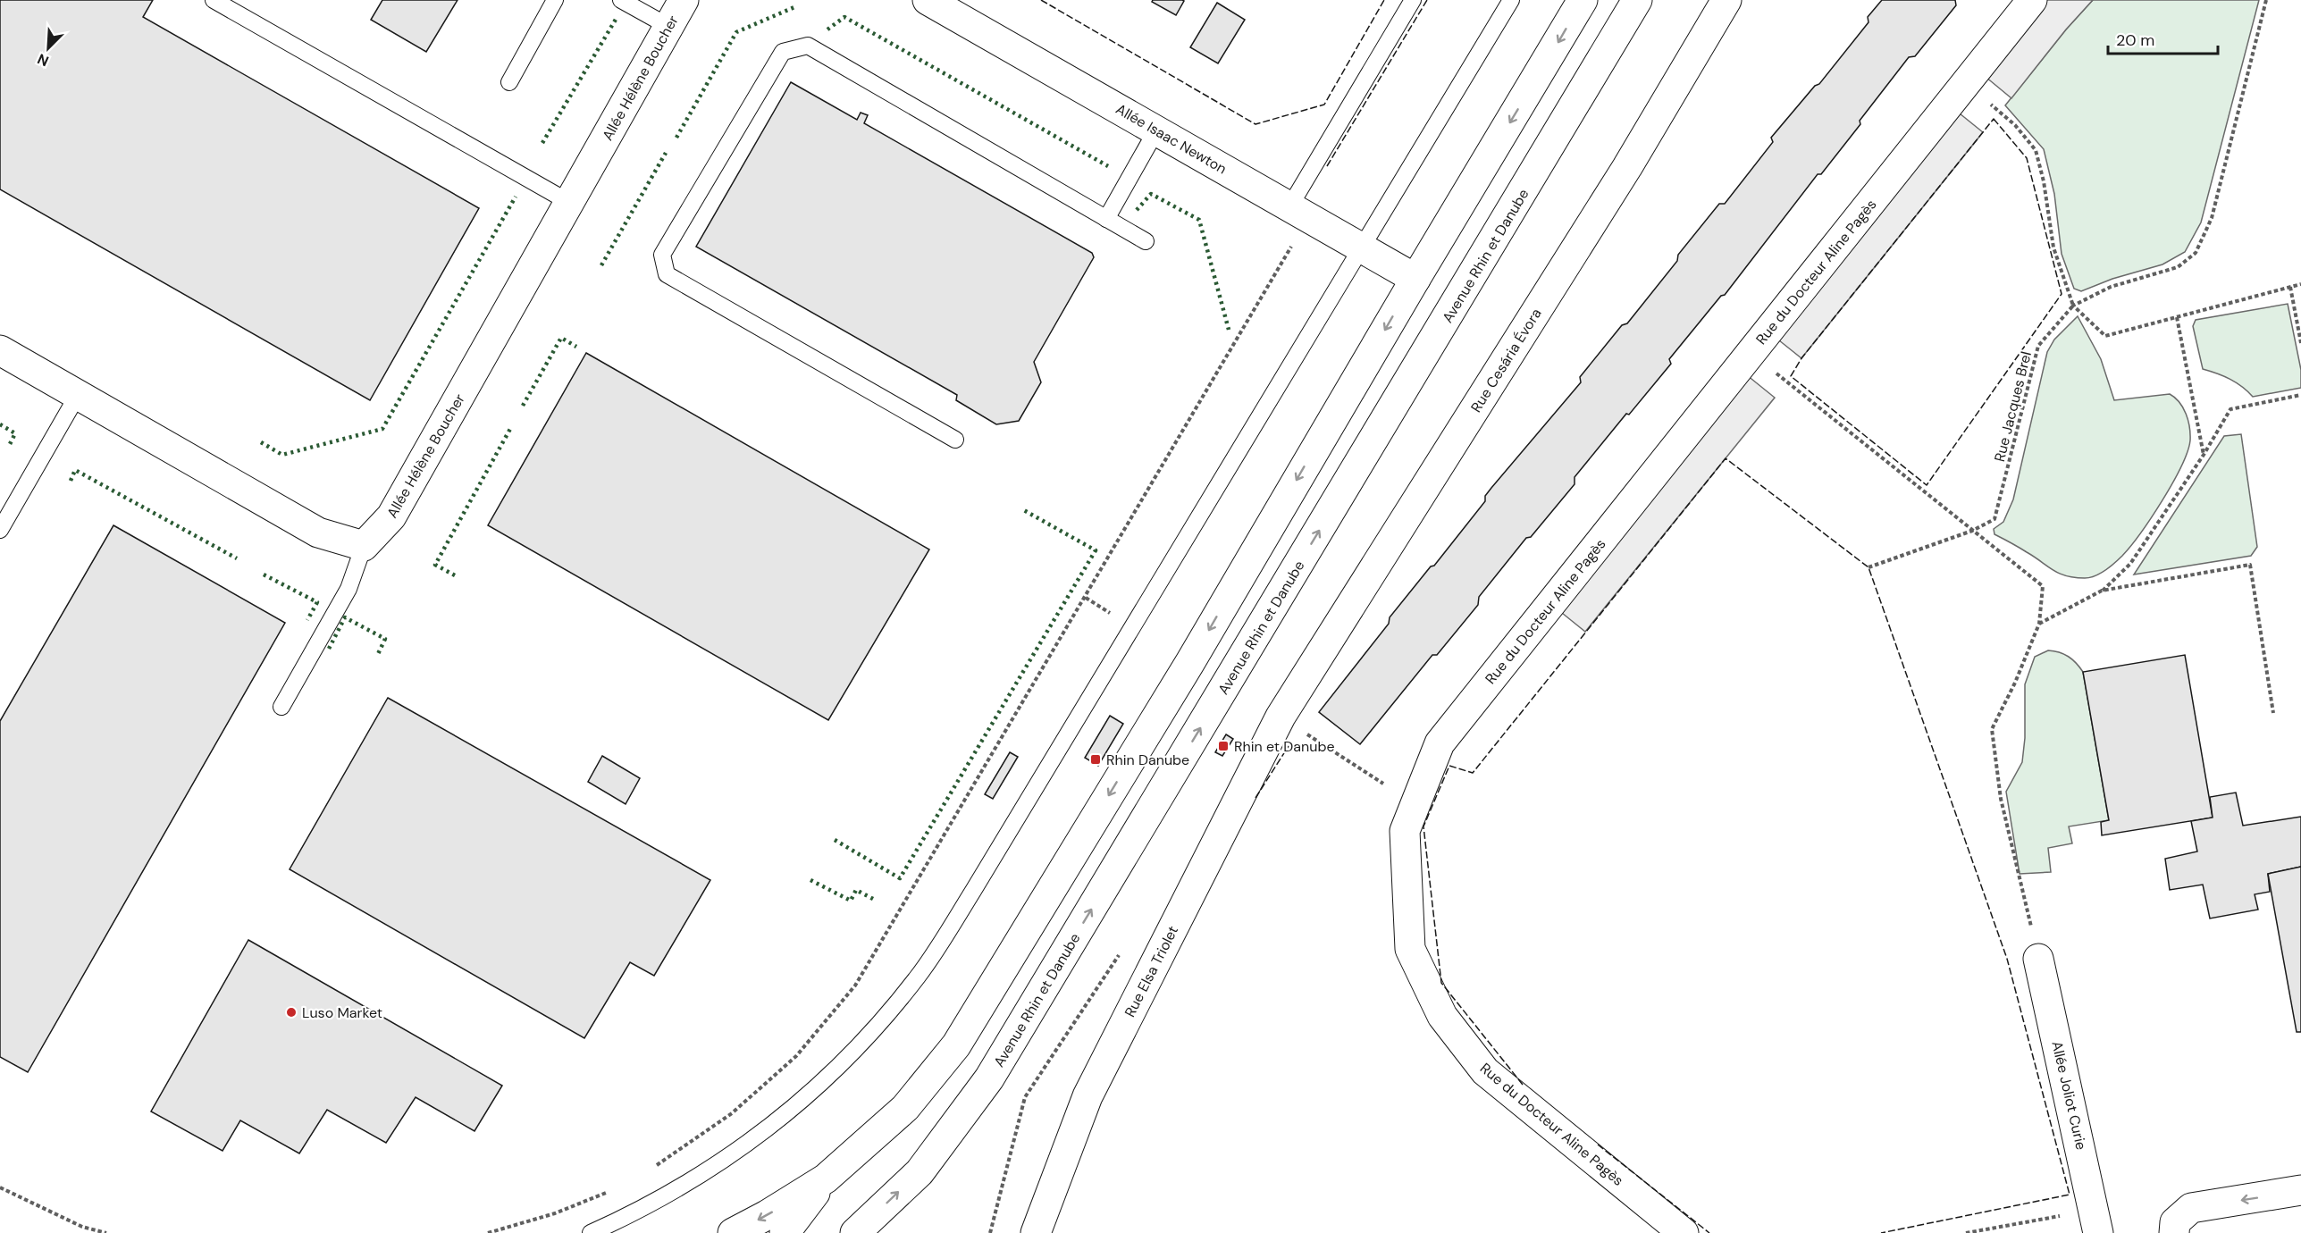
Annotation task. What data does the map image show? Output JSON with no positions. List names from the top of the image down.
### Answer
{
  "streets": {
    "street": [
      "Allée Hélène Boucher",
      "Allée Isaac Newton",
      "Avenue Rhin et Danube",
      "Rue du Docteur Aline Pagès",
      "Rue Cesária Évora",
      "Rue Elsa Triolet",
      "Allée Joliot Curie"
    ],
    "path": ["Rue Jacques Brel"]
  },
  "crossings": [
    ["Rue Cesária Évora", "Rue Elsa Triolet"]
  ],
  "places": {
    "transit": ["Rhin et Danube", "Rhin Danube"],
    "other": ["Luso Market"]
  },
  "scale_bar": "20 m",
  "north": "bottom left"
}
